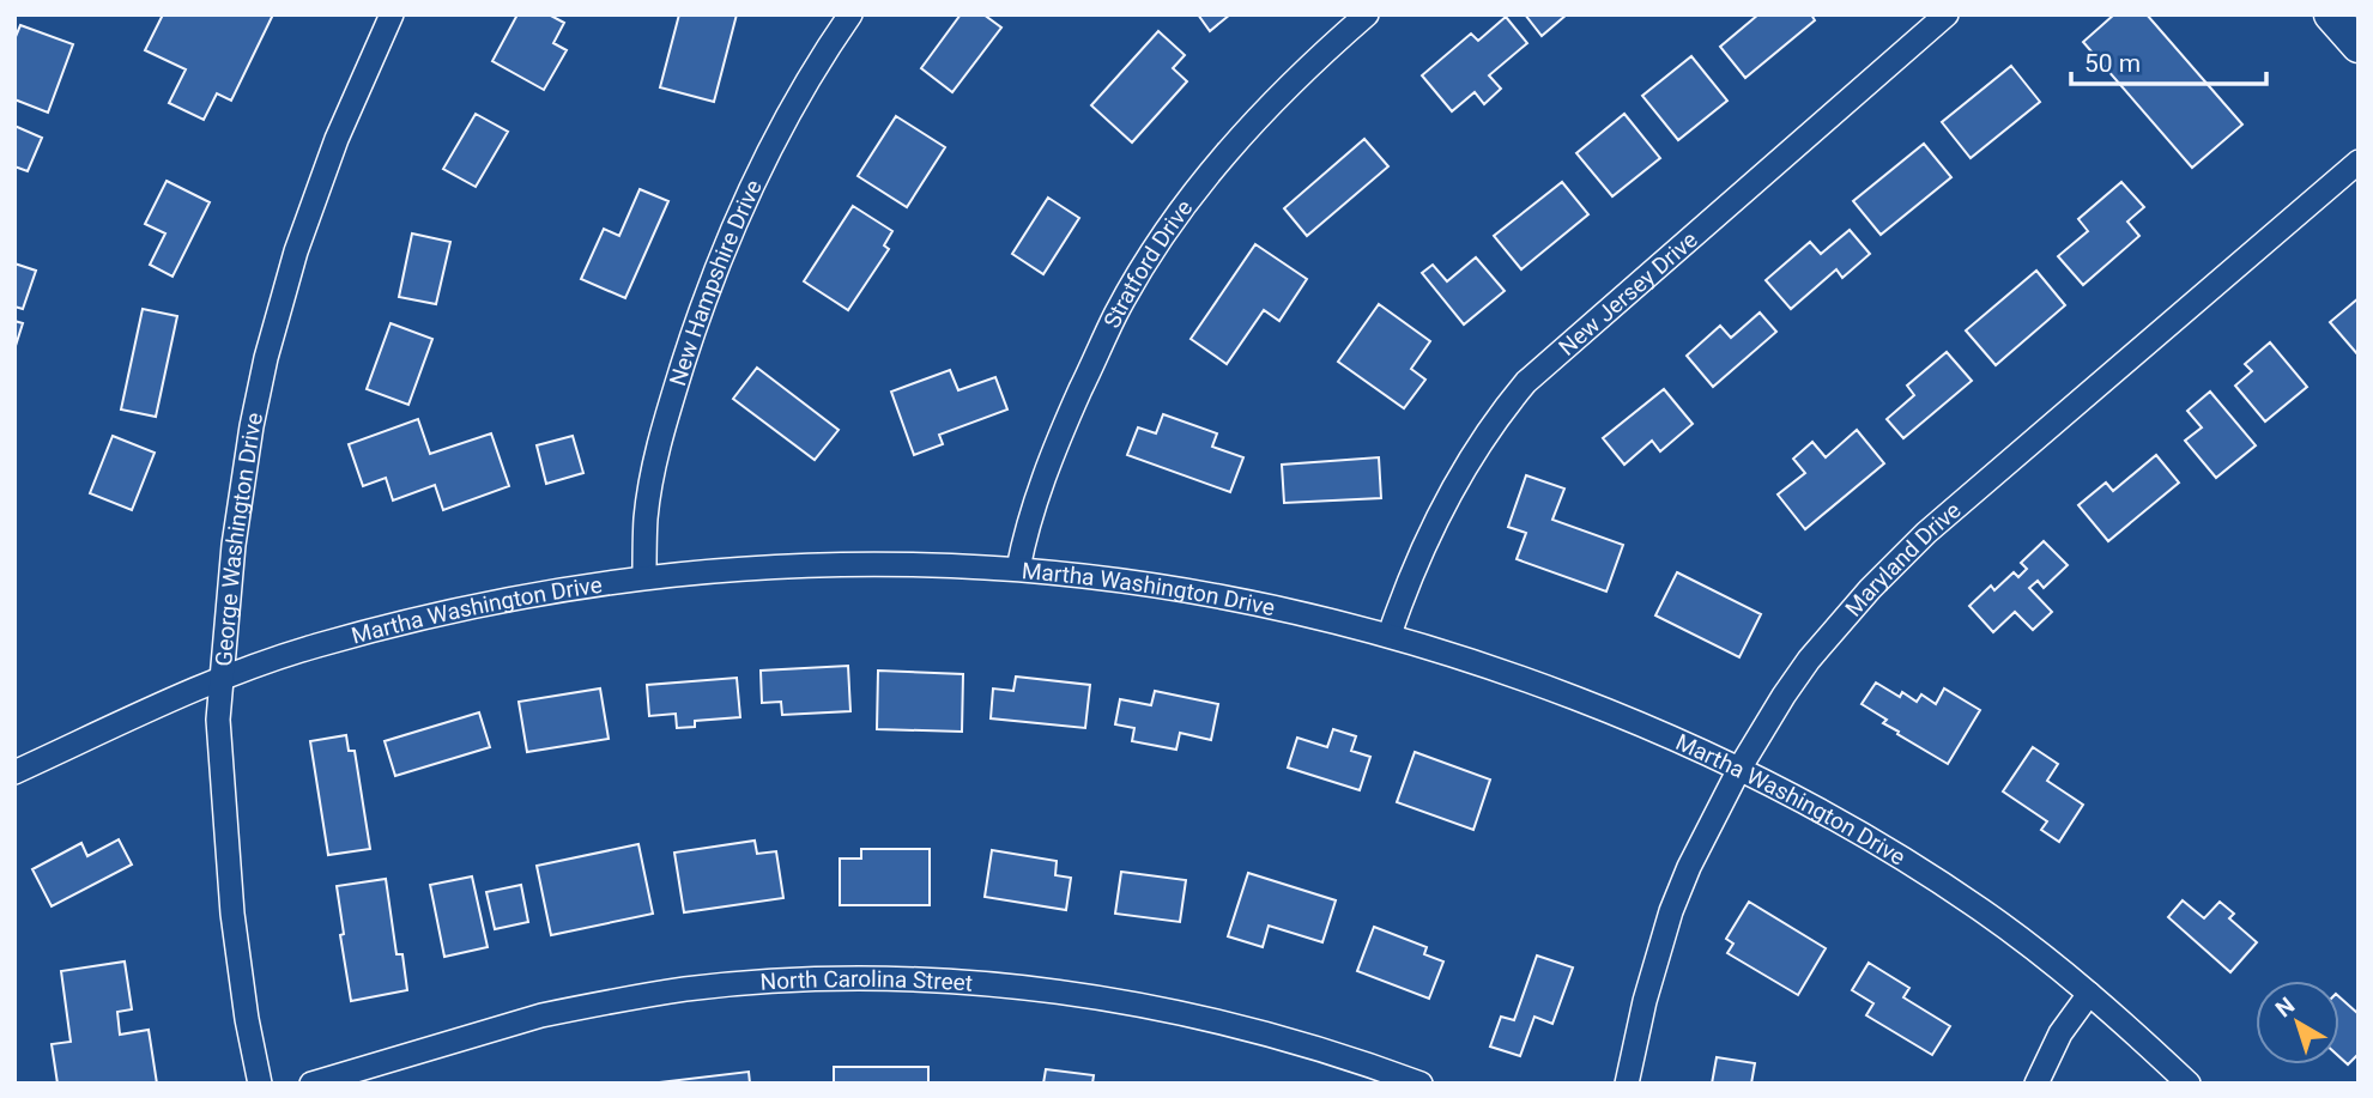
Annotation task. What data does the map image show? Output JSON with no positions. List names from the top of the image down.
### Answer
{
  "streets": {
    "street": [
      "Stratford Drive",
      "New Hampshire Drive",
      "New Jersey Drive",
      "George Washington Drive",
      "Maryland Drive",
      "Martha Washington Drive",
      "North Carolina Street"
    ]
  },
  "crossings": [
    ["Stratford Drive", "Martha Washington Drive"],
    ["New Hampshire Drive", "Martha Washington Drive"],
    ["New Jersey Drive", "Martha Washington Drive"],
    ["George Washington Drive", "Martha Washington Drive"],
    ["Maryland Drive", "Martha Washington Drive"]
  ],
  "scale_bar": "50 m",
  "north": "top left"
}
